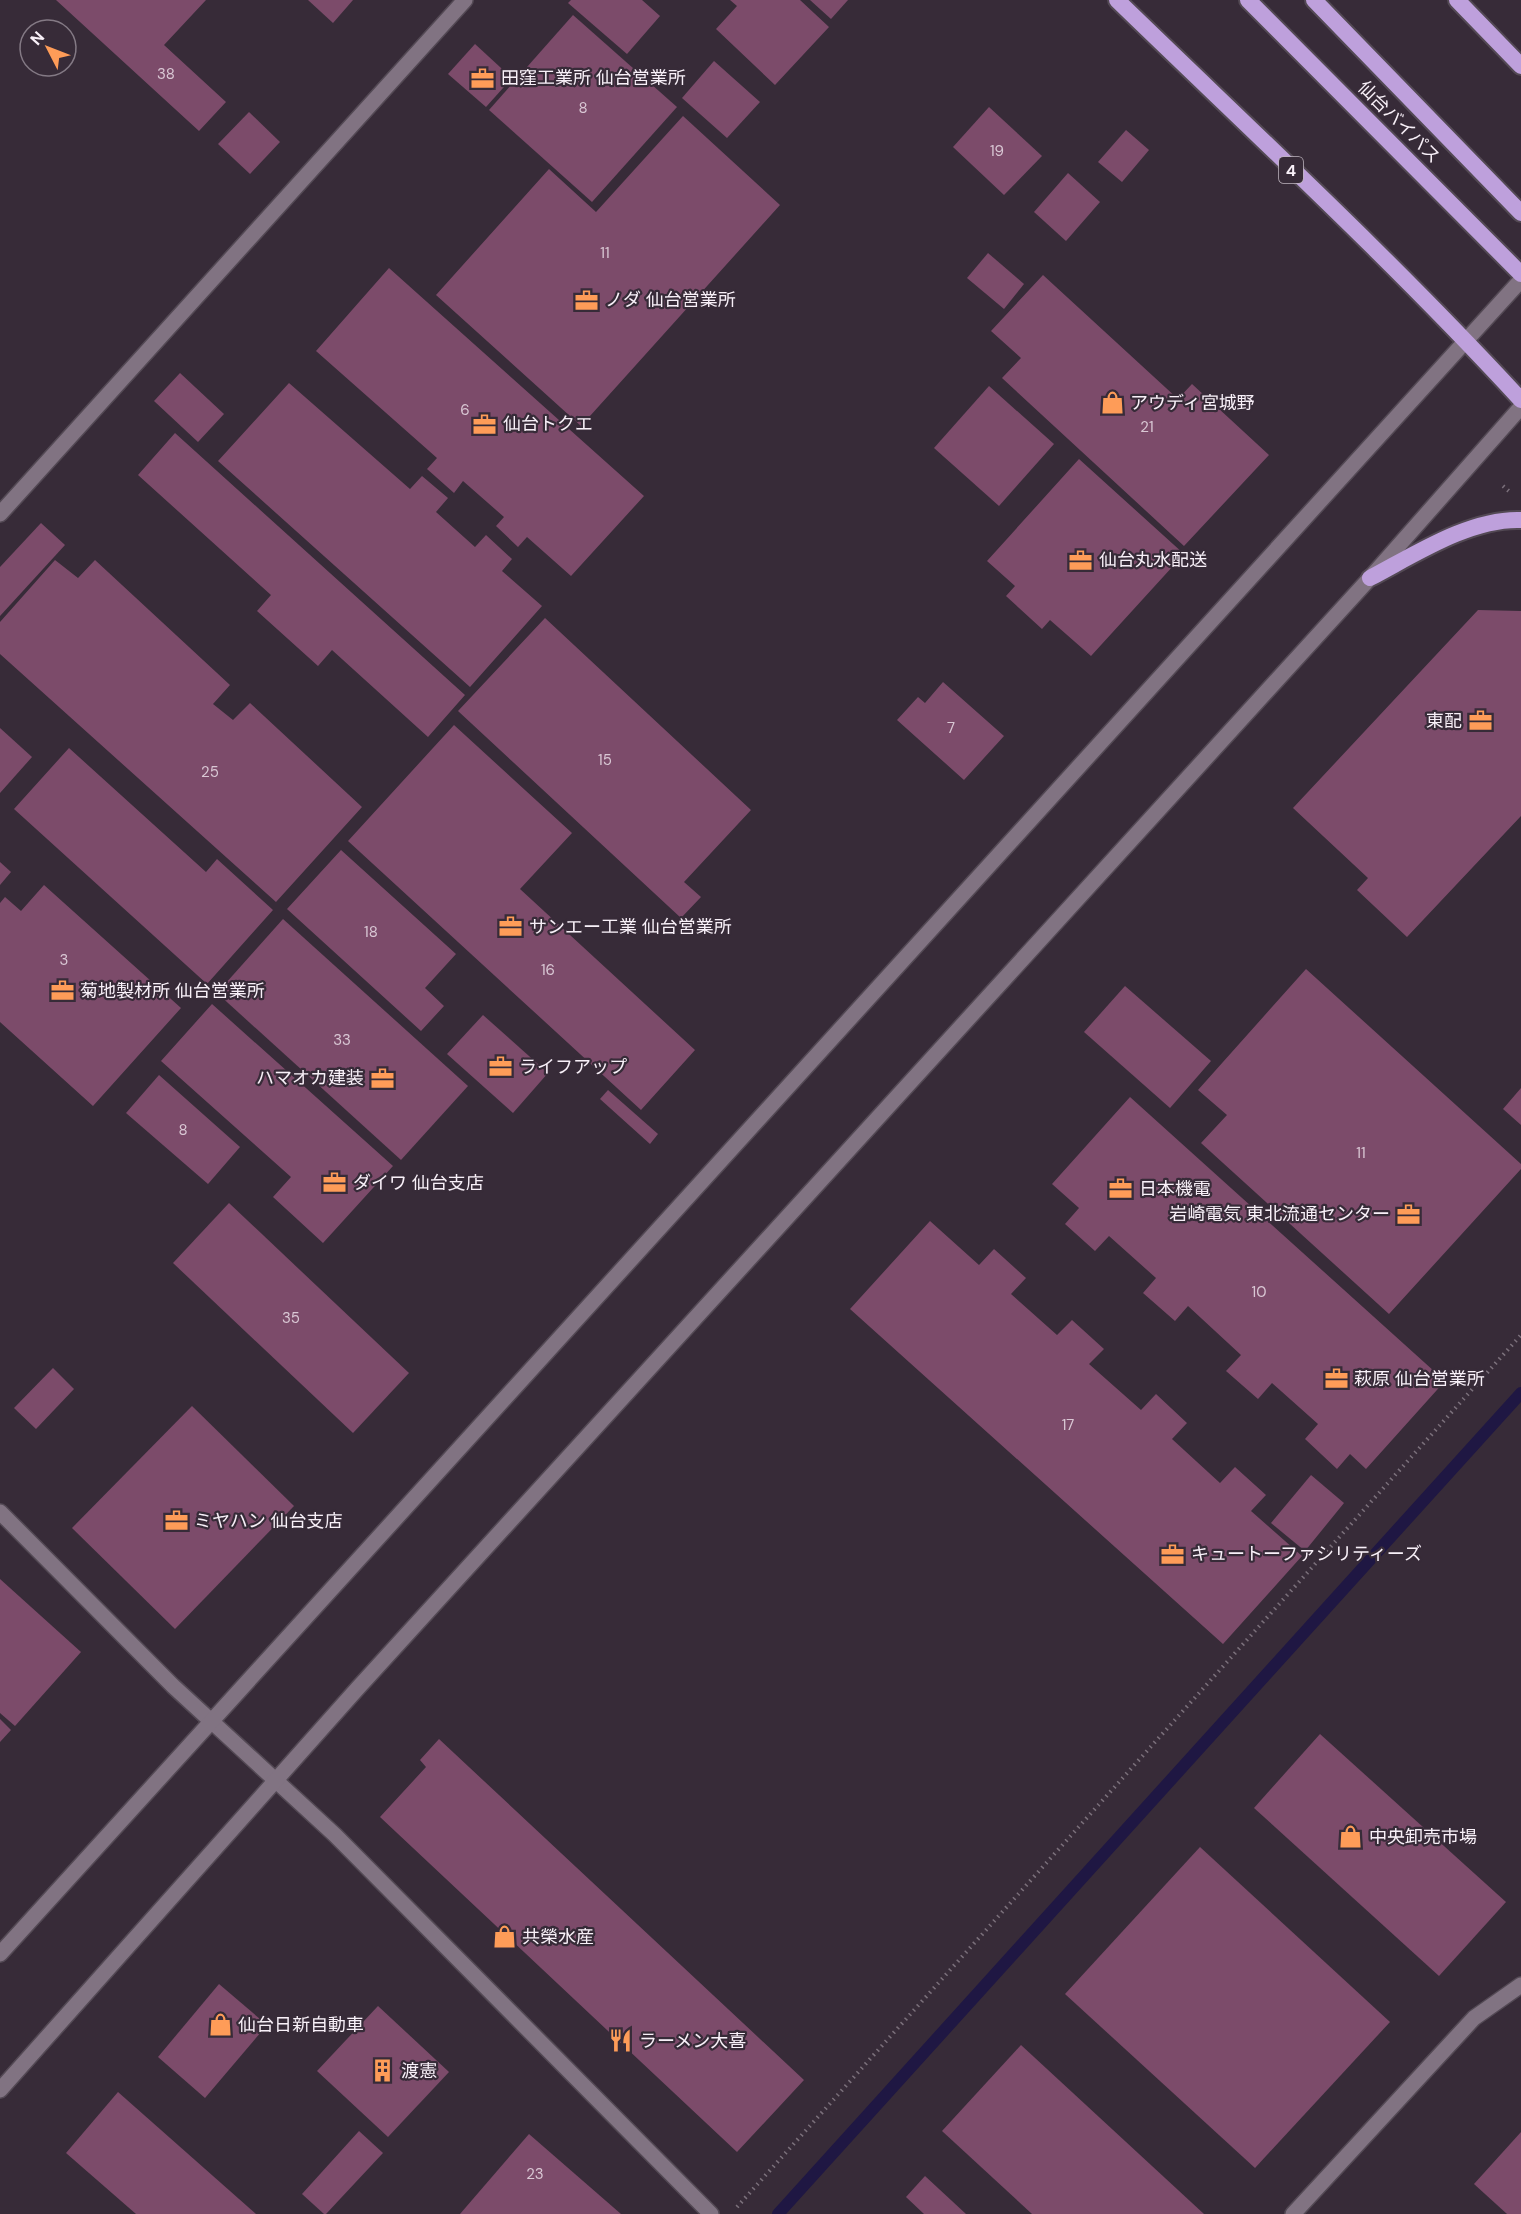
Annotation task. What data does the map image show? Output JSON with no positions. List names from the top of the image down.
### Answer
{
  "streets": {
    "highway": ["仙台バイパス", "4"]
  },
  "places": {
    "office": [
      "田窪工業所 仙台営業所",
      "ノダ 仙台営業所",
      "仙台トクエ",
      "仙台丸水配送",
      "東配",
      "サンエー工業 仙台営業所",
      "菊地製材所 仙台営業所",
      "ライフアップ",
      "ハマオカ建装",
      "ダイワ 仙台支店",
      "日本機電",
      "岩崎電気 東北流通センター",
      "萩原 仙台営業所",
      "ミヤハン 仙台支店",
      "キュートーファシリティーズ"
    ],
    "shop": [
      "アウディ宮城野",
      "中央卸売市場",
      "共榮水産",
      "仙台日新自動車"
    ],
    "restaurant": ["ラーメン大喜"],
    "building": ["渡憲"]
  },
  "house_numbers": [
    "38",
    "8",
    "19",
    "11",
    "6",
    "21",
    "7",
    "15",
    "25",
    "18",
    "3",
    "16",
    "33",
    "8",
    "11",
    "10",
    "35",
    "17",
    "23"
  ],
  "north": "top left"
}
